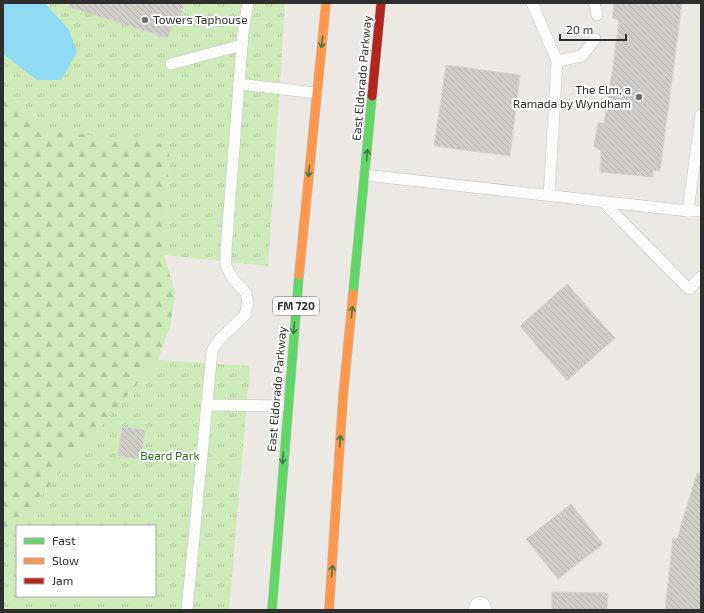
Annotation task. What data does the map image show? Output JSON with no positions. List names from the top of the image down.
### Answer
{
  "streets": {
    "main road": ["East Eldorado Parkway", "FM 720"]
  },
  "parks": ["Beard Park"],
  "places": ["Towers Taphouse", "The Elm, a Ramada by Wyndham"],
  "legend": ["Fast", "Slow", "Jam"],
  "scale_bar": "20 m"
}
